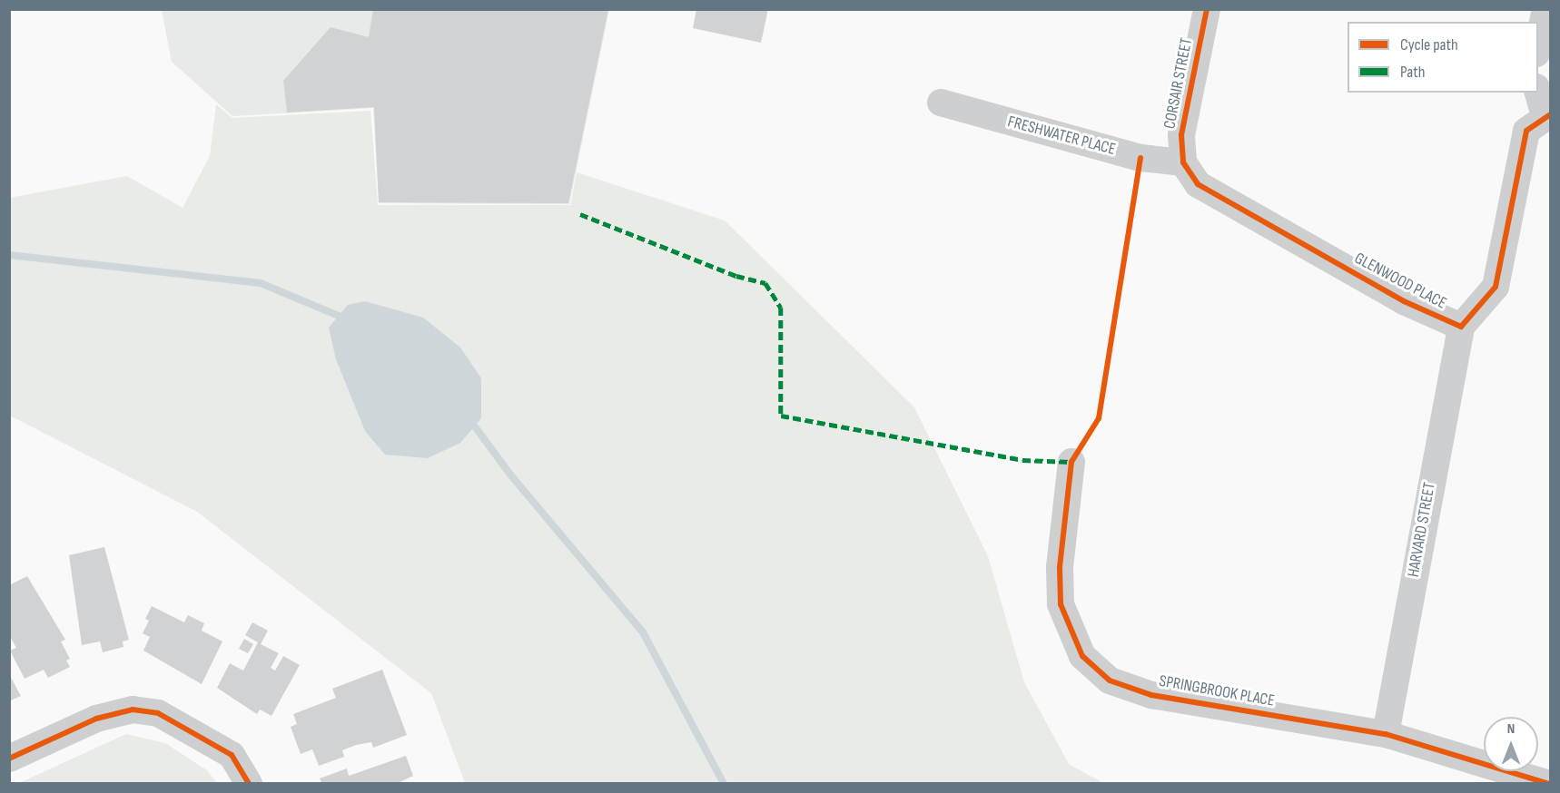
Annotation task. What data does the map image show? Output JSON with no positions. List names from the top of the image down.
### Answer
{
  "streets": {
    "street": [
      "CORSAIR STREET",
      "FRESHWATER PLACE",
      "GLENWOOD PLACE",
      "HARVARD STREET",
      "SPRINGBROOK PLACE"
    ]
  },
  "crossings": [
    ["CORSAIR STREET", "FRESHWATER PLACE"],
    ["CORSAIR STREET", "GLENWOOD PLACE"],
    ["FRESHWATER PLACE", "GLENWOOD PLACE"],
    ["GLENWOOD PLACE", "HARVARD STREET"],
    ["HARVARD STREET", "SPRINGBROOK PLACE"]
  ],
  "legend": ["Cycle path", "Path"],
  "north": "top"
}
